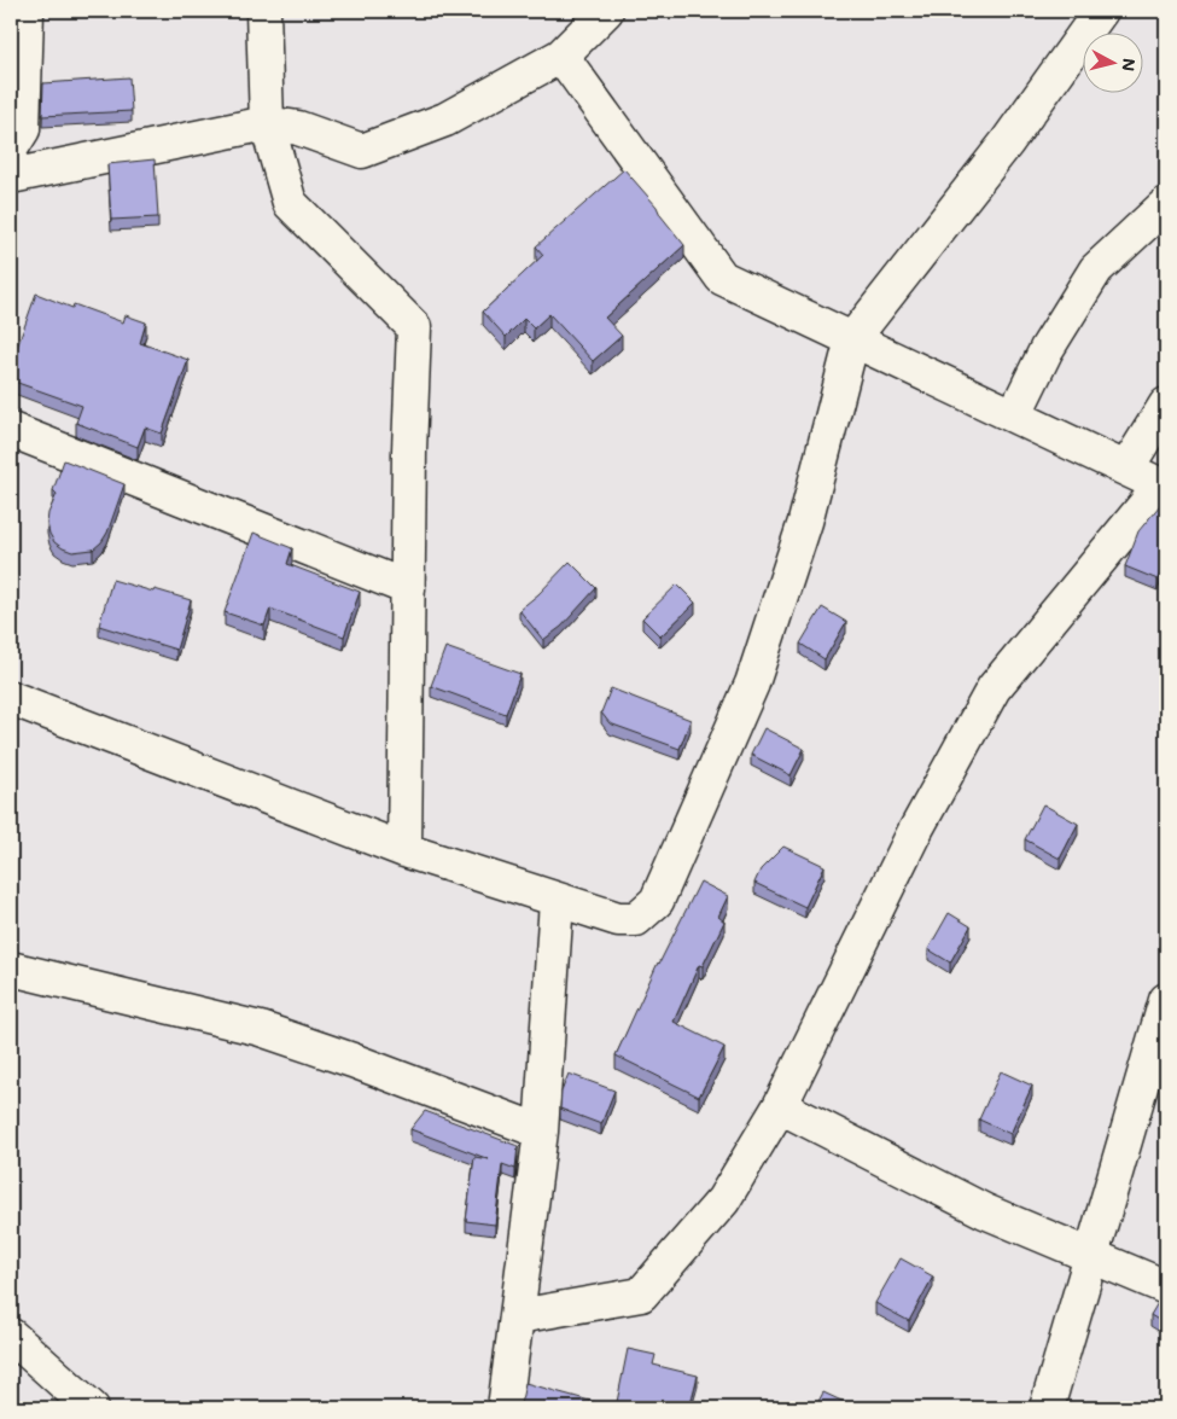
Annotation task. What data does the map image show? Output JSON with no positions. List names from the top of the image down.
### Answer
{
  "north": "right"
}
